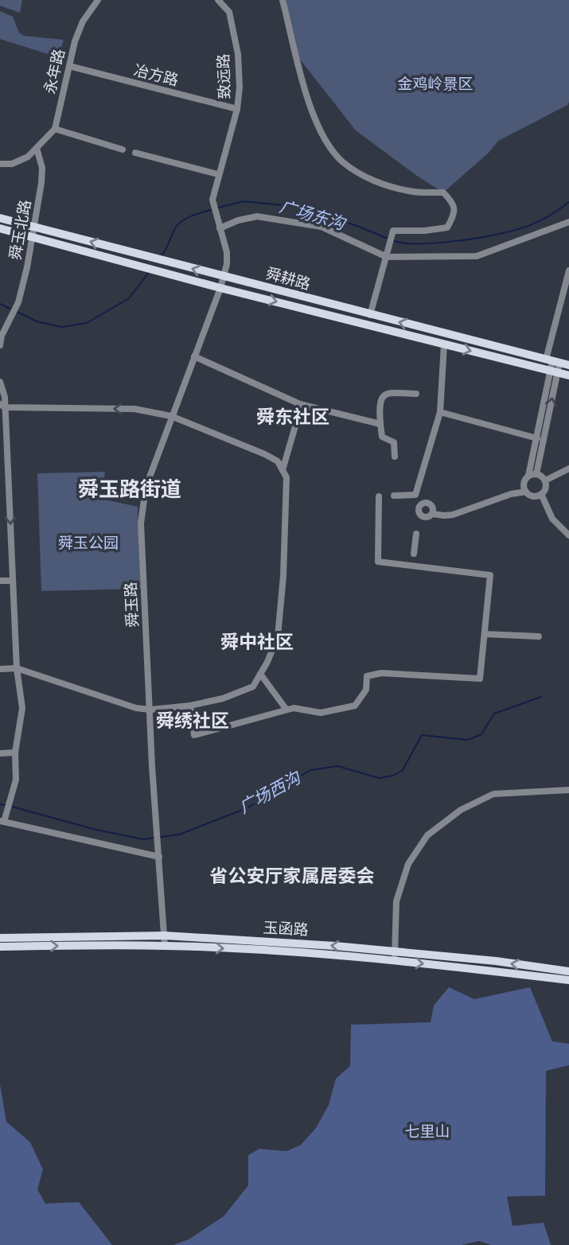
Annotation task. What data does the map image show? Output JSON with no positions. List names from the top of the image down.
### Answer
{
  "streets": {
    "main road": ["舜耕路", "玉函路"],
    "street": [
      "永年路",
      "冶方路",
      "致远路",
      "舜玉北路",
      "舜玉路"
    ]
  },
  "crossings": [
    ["永年路", "冶方路"],
    ["冶方路", "致远路"],
    ["致远路", "舜玉路"],
    ["舜玉北路", "舜耕路"],
    ["舜耕路", "舜玉路"],
    ["舜玉路", "玉函路"]
  ],
  "districts": [
    "舜东社区",
    "舜玉路街道",
    "舜中社区",
    "舜绣社区",
    "省公安厅家属居委会"
  ],
  "water": ["广场东沟", "广场西沟"],
  "parks": ["金鸡岭景区", "舜玉公园", "七里山"]
}
